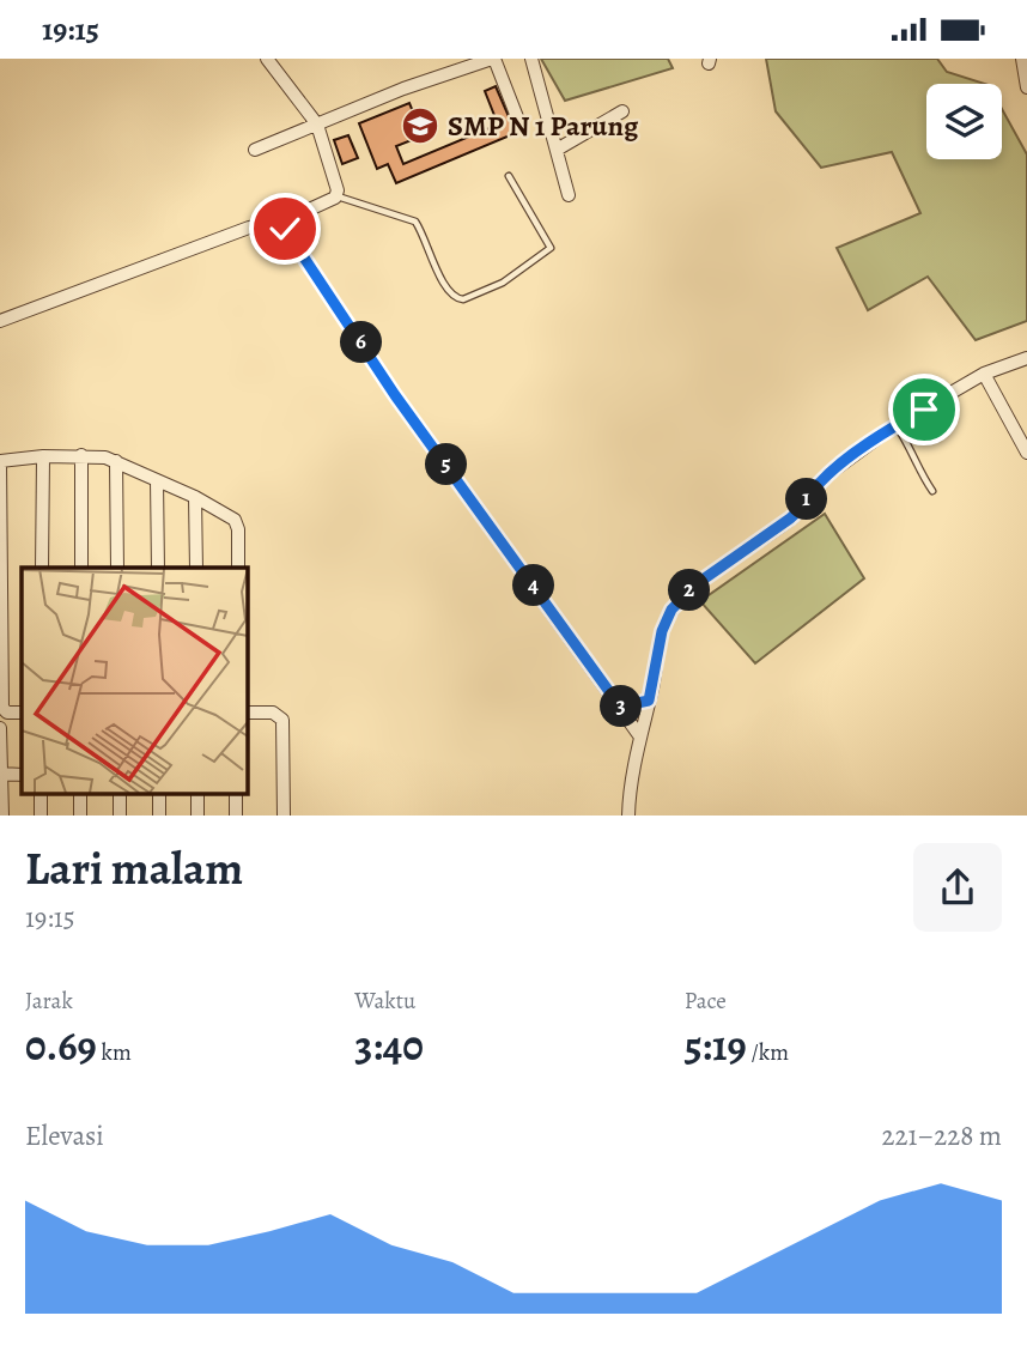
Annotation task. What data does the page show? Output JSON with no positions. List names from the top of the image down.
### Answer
{
  "places": {
    "school or university": ["SMP N 1 Parung"]
  },
  "page": {
    "status": "19:15",
    "pins": [
      "6",
      "5",
      "1",
      "4",
      "2",
      "3"
    ],
    "heading": ["Lari malam", "19:15"],
    "stats": [
      ["Jarak", "0.69 km"],
      ["Waktu", "3:40"],
      ["Pace", "5:19 /km"]
    ],
    "chart": ["Elevasi", "221–228 m"]
  }
}
